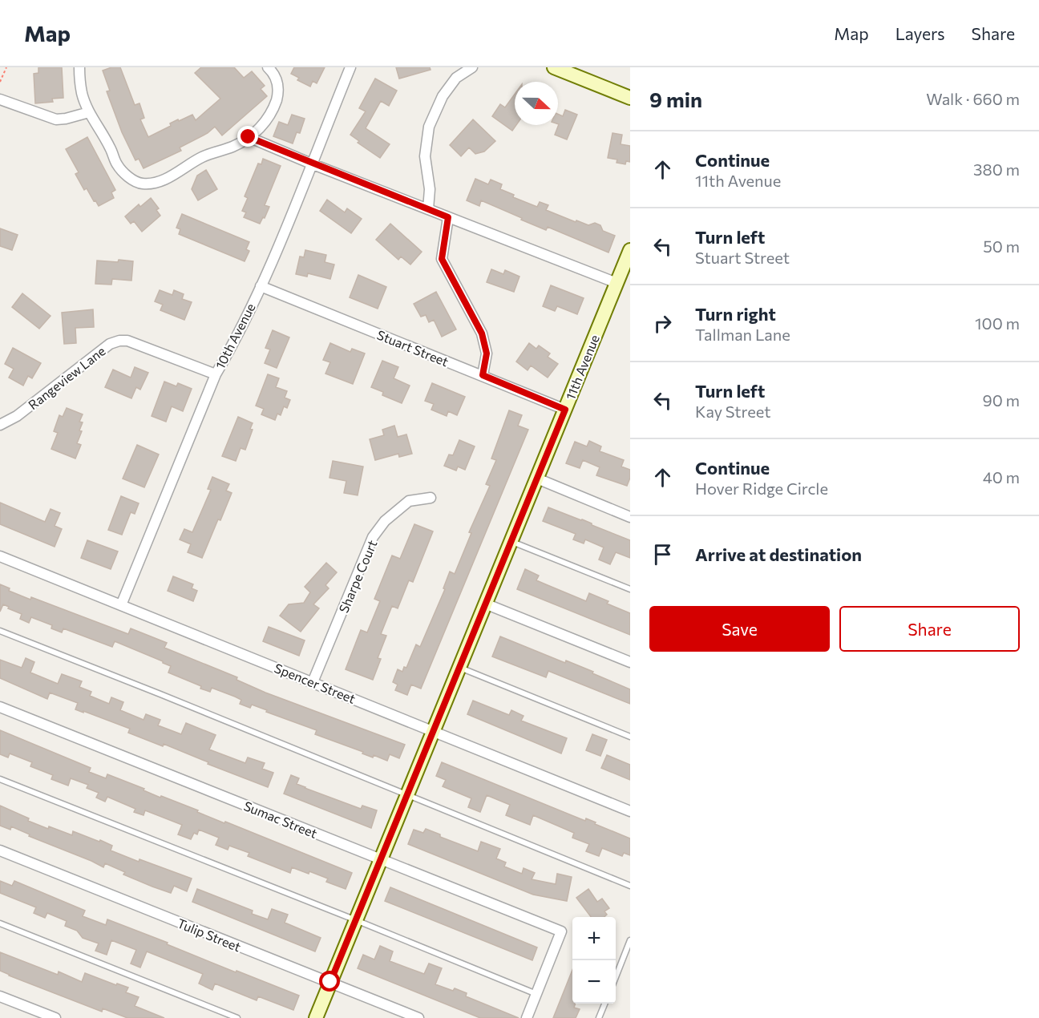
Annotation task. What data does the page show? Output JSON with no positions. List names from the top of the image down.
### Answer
{
  "streets": {
    "street": [
      "10th Avenue",
      "Stuart Street",
      "11th Avenue",
      "Rangeview Lane",
      "Sharpe Court",
      "Spencer Street",
      "Sumac Street",
      "Tulip Street"
    ]
  },
  "crossings": [
    ["10th Avenue", "Stuart Street"],
    ["10th Avenue", "Rangeview Lane"],
    ["10th Avenue", "Spencer Street"],
    ["Stuart Street", "11th Avenue"],
    ["11th Avenue", "Spencer Street"],
    ["11th Avenue", "Sumac Street"],
    ["11th Avenue", "Tulip Street"],
    ["Sharpe Court", "Spencer Street"]
  ],
  "north": "right",
  "page": {
    "header": "Map",
    "nav": ["Map", "Layers", "Share"],
    "heading": ["9 min", "Walk · 660 m"],
    "list": [
      ["Continue", "11th Avenue", "380 m"],
      ["Turn left", "Stuart Street", "50 m"],
      ["Turn right", "Tallman Lane", "100 m"],
      ["Turn left", "Kay Street", "90 m"],
      ["Continue", "Hover Ridge Circle", "40 m"],
      "Arrive at destination"
    ],
    "buttons": ["Save", "Share"],
    "map_buttons": ["+", "−"]
  }
}
